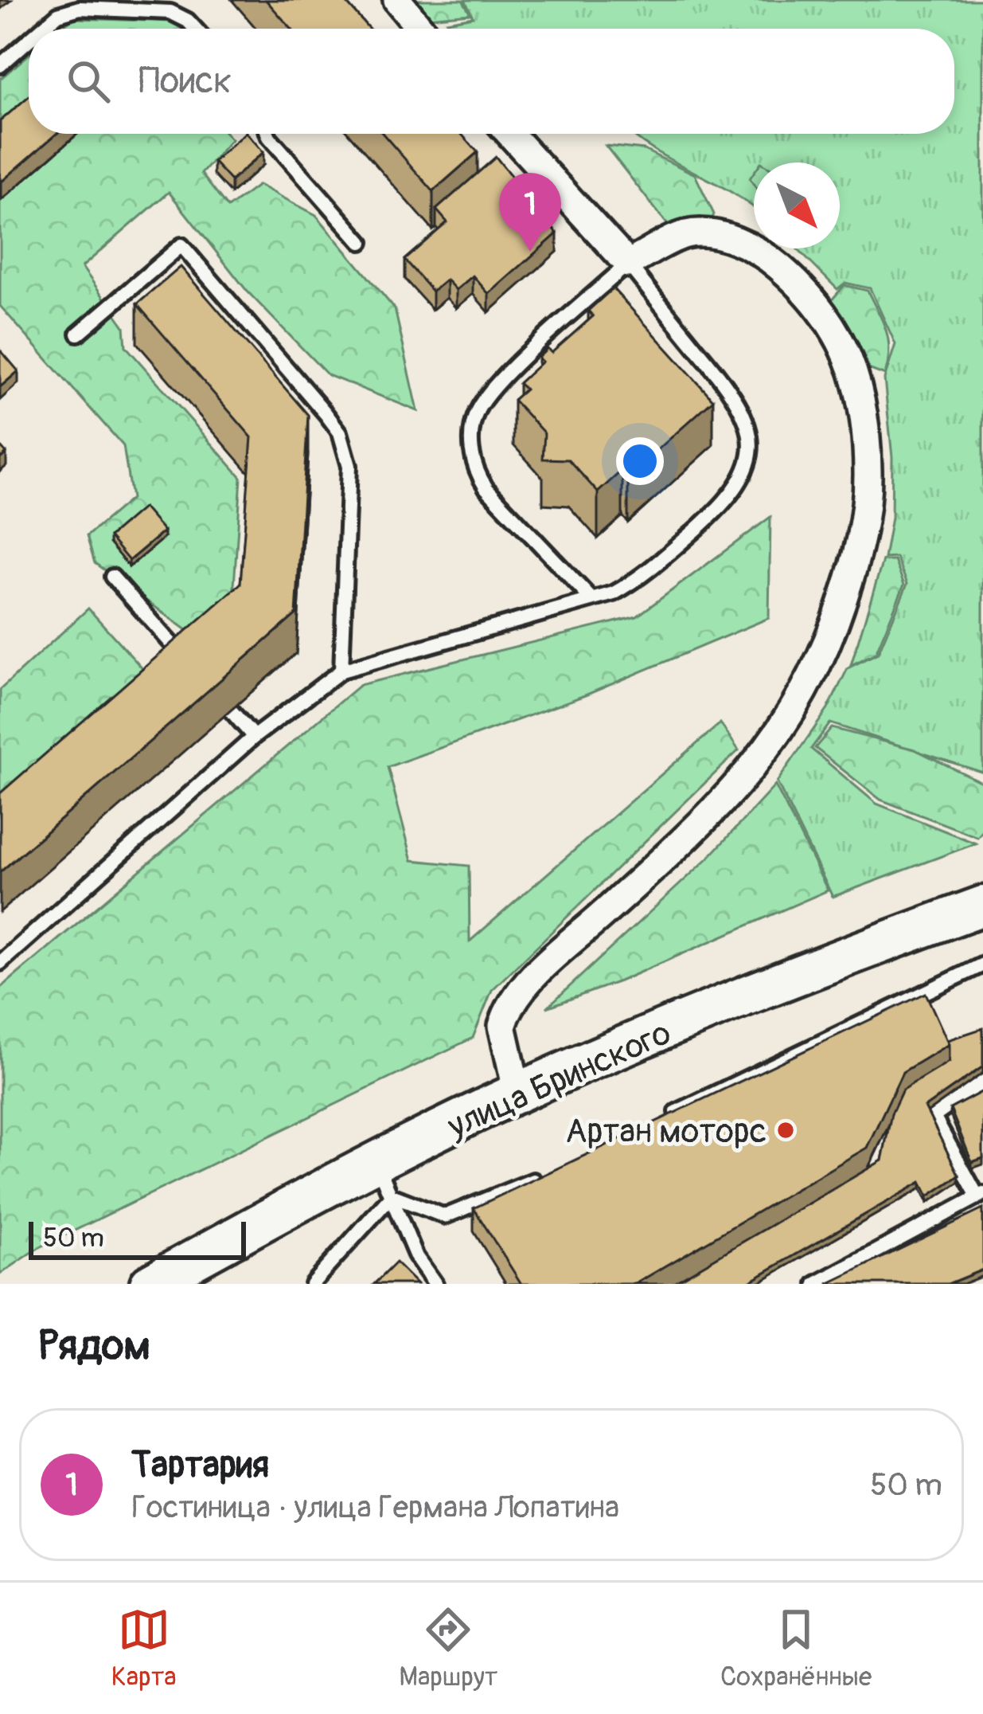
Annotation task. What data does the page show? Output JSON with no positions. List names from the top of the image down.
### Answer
{
  "streets": {
    "main road": ["улица Бринского"]
  },
  "places": ["Артан моторс"],
  "scale_bar": "50 m",
  "north": "bottom right",
  "page": {
    "search": "Поиск",
    "pins": "1",
    "scale": "50 m",
    "heading": "Рядом",
    "list": [
      {
        "mark": "1",
        "name": "Тартария",
        "note": "Гостиница · улица Германа Лопатина",
        "value": "50 m"
      }
    ],
    "nav": ["Карта", "Маршрут", "Сохранённые"]
  }
}
